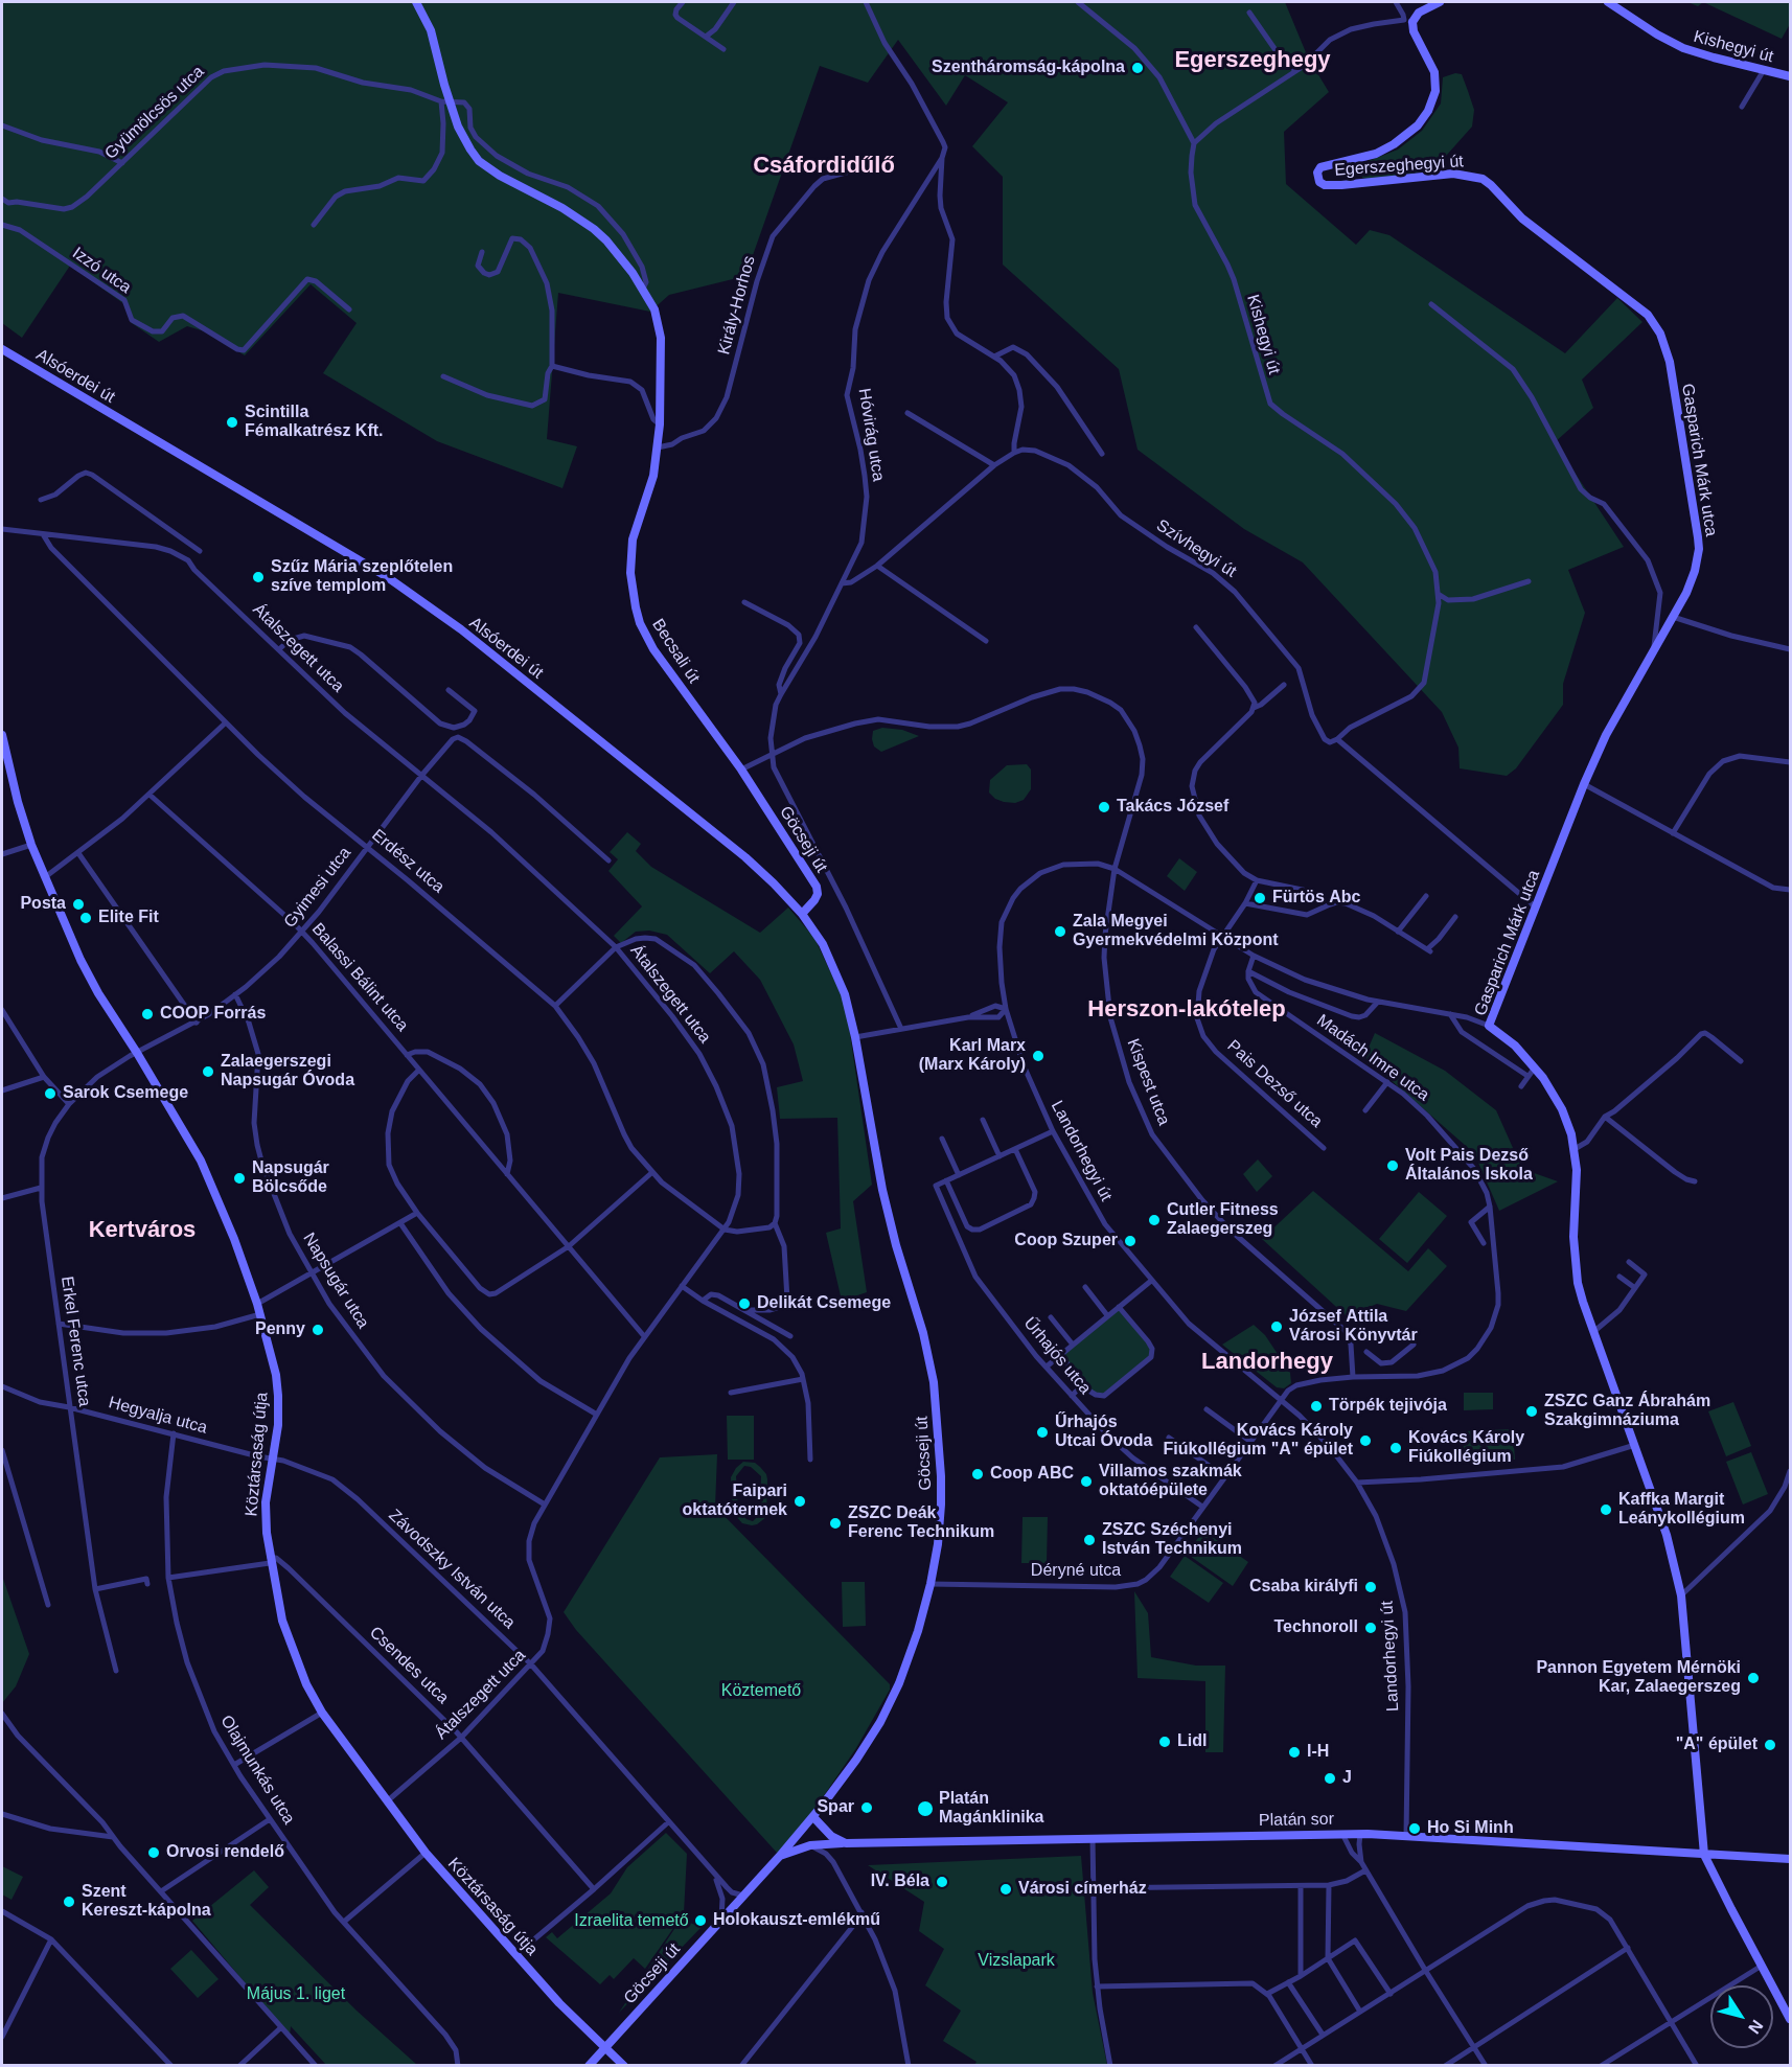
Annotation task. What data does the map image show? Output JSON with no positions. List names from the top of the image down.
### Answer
{
  "streets": {
    "street": [
      "Kishegyi út",
      "Gyümölcsös utca",
      "Egerszeghegyi út",
      "Izzó utca",
      "Király-Horhos",
      "Alsóerdei út",
      "Hóvirág utca",
      "Gasparich Márk utca",
      "Szívhegyi út",
      "Átalszegett utca",
      "Becsali út",
      "Göcseji út",
      "Erdész utca",
      "Gyimesi utca",
      "Balassi Bálint utca",
      "Madách Imre utca",
      "Kispest utca",
      "Pais Dezső utca",
      "Landorhegyi út",
      "Napsugár utca",
      "Erkel Ferenc utca",
      "Űrhajós utca",
      "Hegyalja utca",
      "Köztársaság útja",
      "Závodszky István utca",
      "Déryné utca",
      "Csendes utca",
      "Olajmunkás utca",
      "Platán sor"
    ]
  },
  "crossings": [
    ["Kishegyi út", "Szívhegyi út"],
    ["Gyümölcsös utca", "Becsali út"],
    ["Egerszeghegyi út", "Gasparich Márk utca"],
    ["Király-Horhos", "Becsali út"],
    ["Alsóerdei út", "Göcseji út"],
    ["Hóvirág utca", "Kispest utca"],
    ["Gasparich Márk utca", "Szívhegyi út"],
    ["Gasparich Márk utca", "Landorhegyi út"],
    ["Gasparich Márk utca", "Platán sor"],
    ["Átalszegett utca", "Erdész utca"],
    ["Átalszegett utca", "Gyimesi utca"],
    ["Átalszegett utca", "Balassi Bálint utca"],
    ["Átalszegett utca", "Napsugár utca"],
    ["Átalszegett utca", "Köztársaság útja"],
    ["Átalszegett utca", "Závodszky István utca"],
    ["Átalszegett utca", "Csendes utca"],
    ["Becsali út", "Göcseji út"],
    ["Becsali út", "Kispest utca"],
    ["Göcseji út", "Kispest utca"],
    ["Göcseji út", "Köztársaság útja"],
    ["Göcseji út", "Závodszky István utca"],
    ["Göcseji út", "Déryné utca"],
    ["Göcseji út", "Platán sor"],
    ["Erdész utca", "Gyimesi utca"],
    ["Gyimesi utca", "Balassi Bálint utca"],
    ["Gyimesi utca", "Napsugár utca"],
    ["Gyimesi utca", "Erkel Ferenc utca"],
    ["Gyimesi utca", "Köztársaság útja"],
    ["Madách Imre utca", "Kispest utca"],
    ["Madách Imre utca", "Landorhegyi út"],
    ["Madách Imre utca", "Déryné utca"],
    ["Kispest utca", "Landorhegyi út"],
    ["Pais Dezső utca", "Landorhegyi út"],
    ["Landorhegyi út", "Déryné utca"],
    ["Landorhegyi út", "Platán sor"],
    ["Erkel Ferenc utca", "Hegyalja utca"],
    ["Erkel Ferenc utca", "Köztársaság útja"],
    ["Űrhajós utca", "Déryné utca"],
    ["Hegyalja utca", "Köztársaság útja"],
    ["Hegyalja utca", "Závodszky István utca"],
    ["Hegyalja utca", "Olajmunkás utca"],
    ["Köztársaság útja", "Závodszky István utca"],
    ["Köztársaság útja", "Csendes utca"]
  ],
  "districts": [
    "Egerszeghegy",
    "Csáfordidűlő",
    "Herszon-lakótelep",
    "Kertváros",
    "Landorhegy"
  ],
  "parks": [
    "Köztemető",
    "Izraelita temető",
    "Vizslapark",
    "Május 1. liget"
  ],
  "places": [
    "Szentháromság-kápolna",
    "Scintilla Fémalkatrész Kft.",
    "Szűz Mária szeplőtelen szíve templom",
    "Takács József",
    "Fürtös Abc",
    "Posta",
    "Elite Fit",
    "Zala Megyei Gyermekvédelmi Központ",
    "COOP Forrás",
    "Karl Marx (Marx Károly)",
    "Zalaegerszegi Napsugár Óvoda",
    "Sarok Csemege",
    "Volt Pais Dezső Általános Iskola",
    "Napsugár Bölcsőde",
    "Cutler Fitness Zalaegerszeg",
    "Coop Szuper",
    "Delikát Csemege",
    "József Attila Városi Könyvtár",
    "Penny",
    "Törpék tejivója",
    "ZSZC Ganz Ábrahám Szakgimnáziuma",
    "Űrhajós Utcai Óvoda",
    "Kovács Károly Fiúkollégium \"A\" épület",
    "Kovács Károly Fiúkollégium",
    "Coop ABC",
    "Villamos szakmák oktatóépülete",
    "Faipari oktatótermek",
    "Kaffka Margit Leánykollégium",
    "ZSZC Deák Ferenc Technikum",
    "ZSZC Széchenyi István Technikum",
    "Csaba királyfi",
    "Technoroll",
    "Pannon Egyetem Mérnöki Kar, Zalaegerszeg",
    "Lidl",
    "\"A\" épület",
    "I-H",
    "J",
    "Spar",
    "Platán Magánklinika",
    "Ho Si Minh",
    "Orvosi rendelő",
    "IV. Béla",
    "Városi címerház",
    "Szent Kereszt-kápolna",
    "Holokauszt-emlékmű"
  ],
  "north": "bottom right"
}
